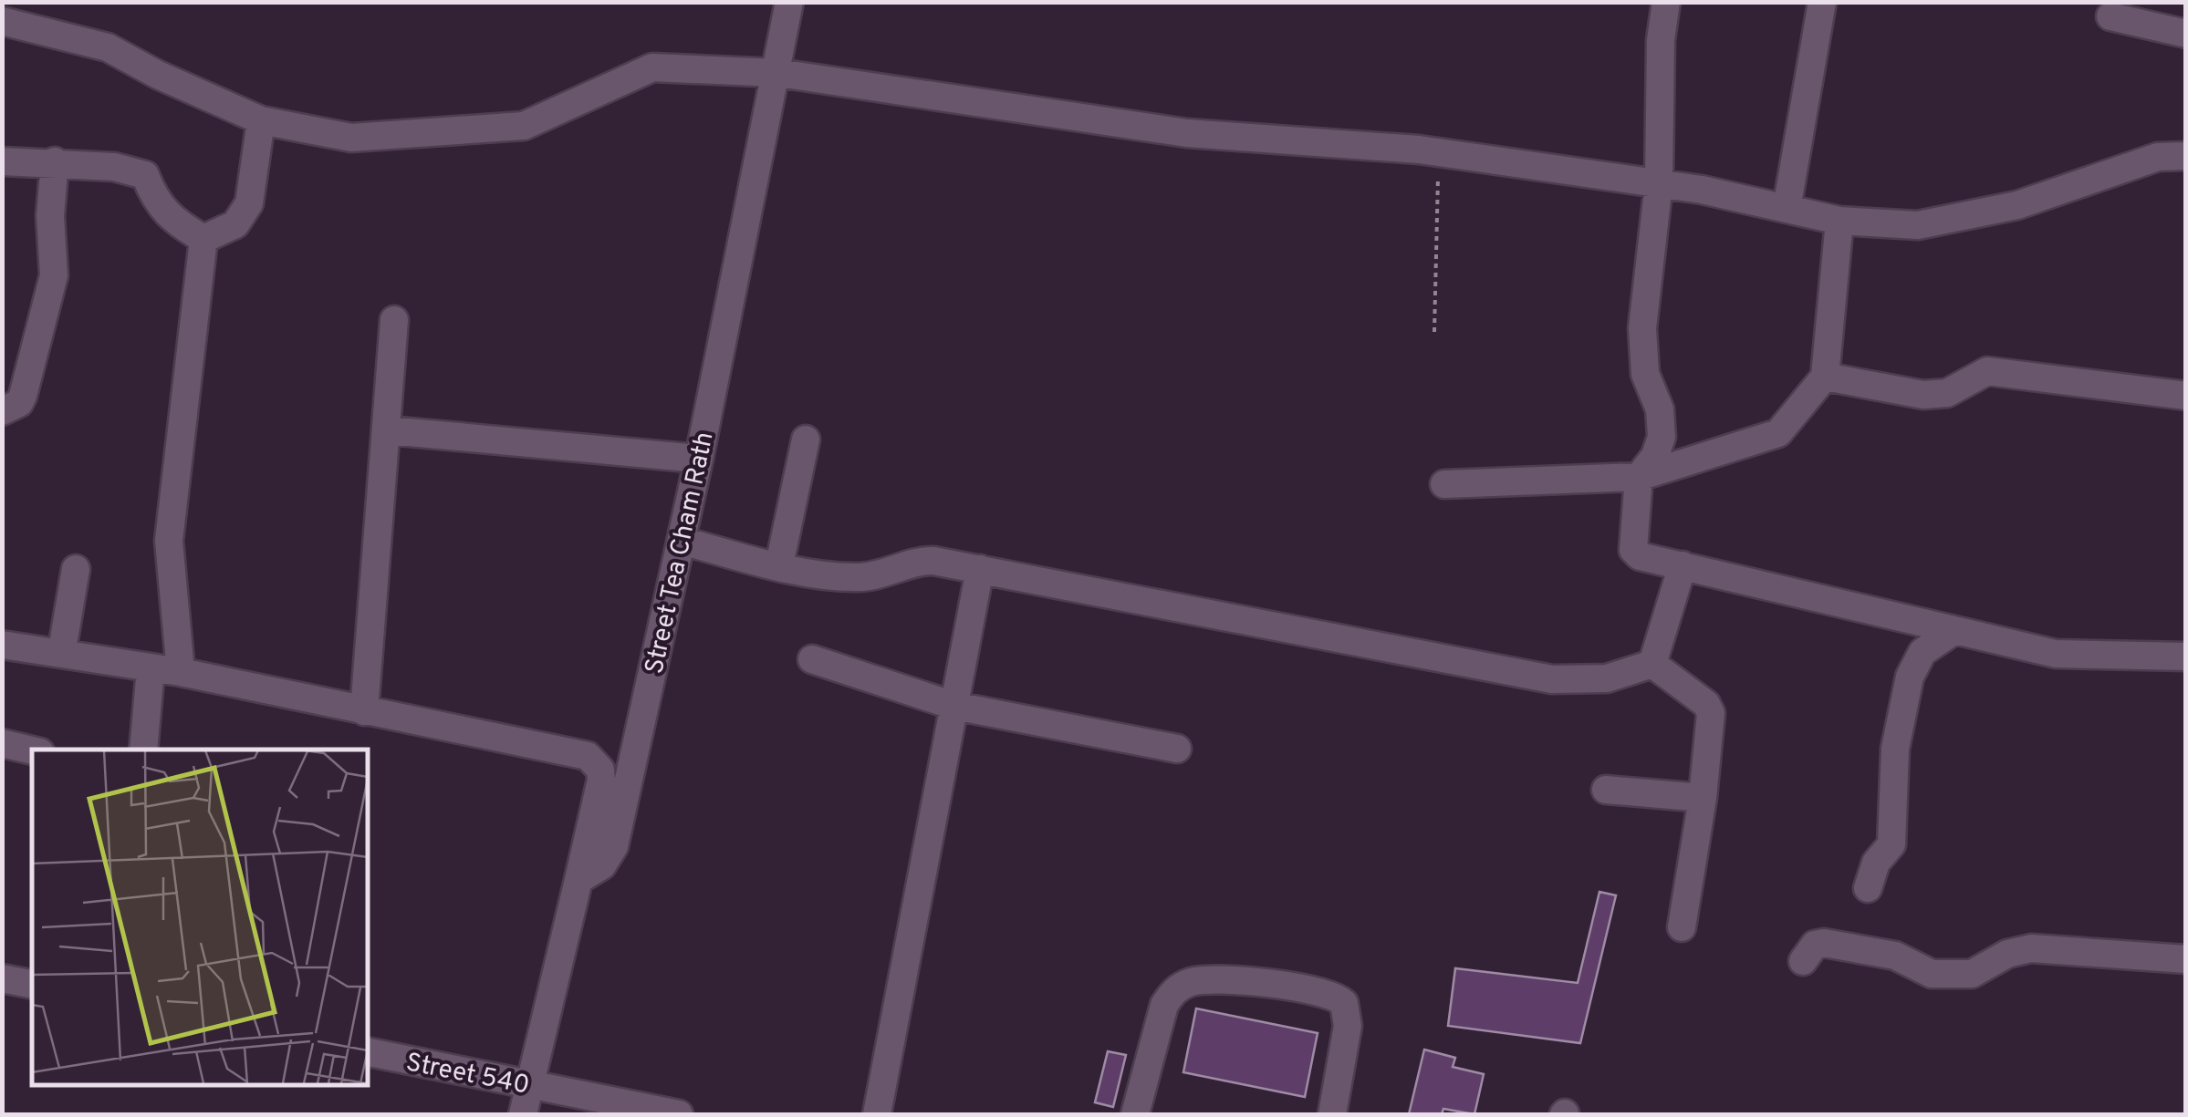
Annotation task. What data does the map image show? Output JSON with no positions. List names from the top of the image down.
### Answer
{
  "streets": {
    "street": ["Street Tea Cham Rath", "Street 540"]
  }
}
